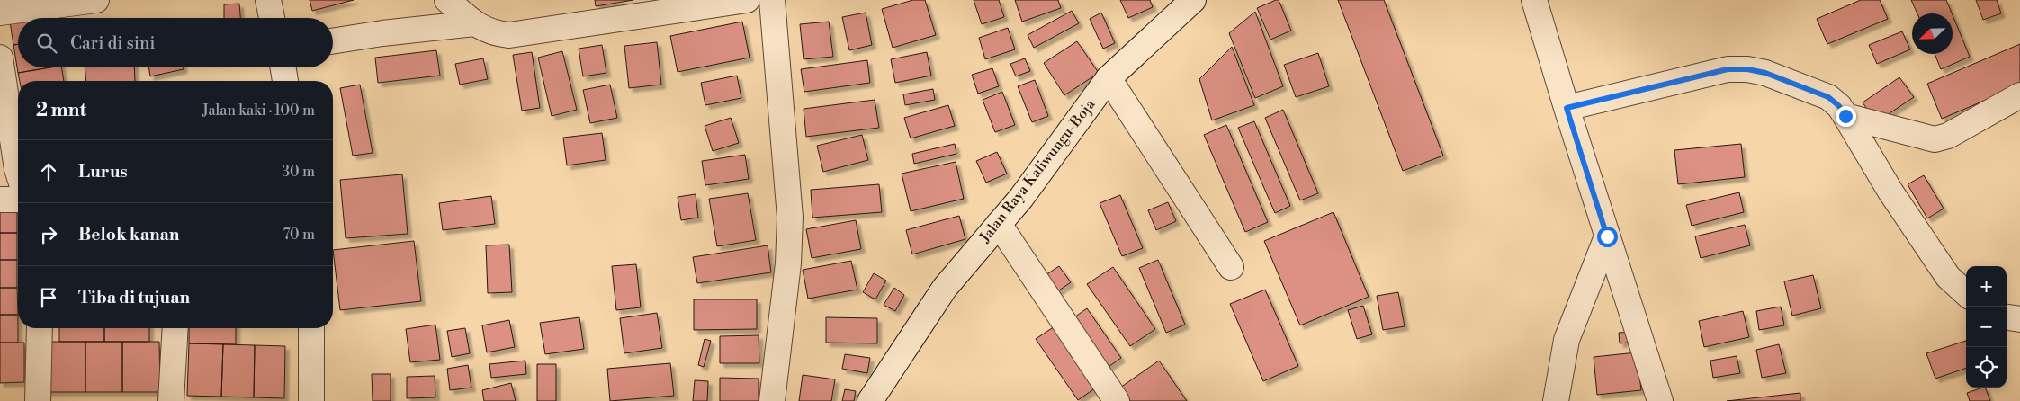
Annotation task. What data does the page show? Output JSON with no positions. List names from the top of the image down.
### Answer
{
  "streets": {
    "street": ["Jalan Raya Kaliwungu-Boja"]
  },
  "north": "bottom left",
  "page": {
    "search": "Cari di sini",
    "heading": ["2 mnt", "Jalan kaki · 100 m"],
    "list": [
      ["Lurus", "30 m"],
      ["Belok kanan", "70 m"],
      "Tiba di tujuan"
    ],
    "map_buttons": ["+", "−"]
  }
}
